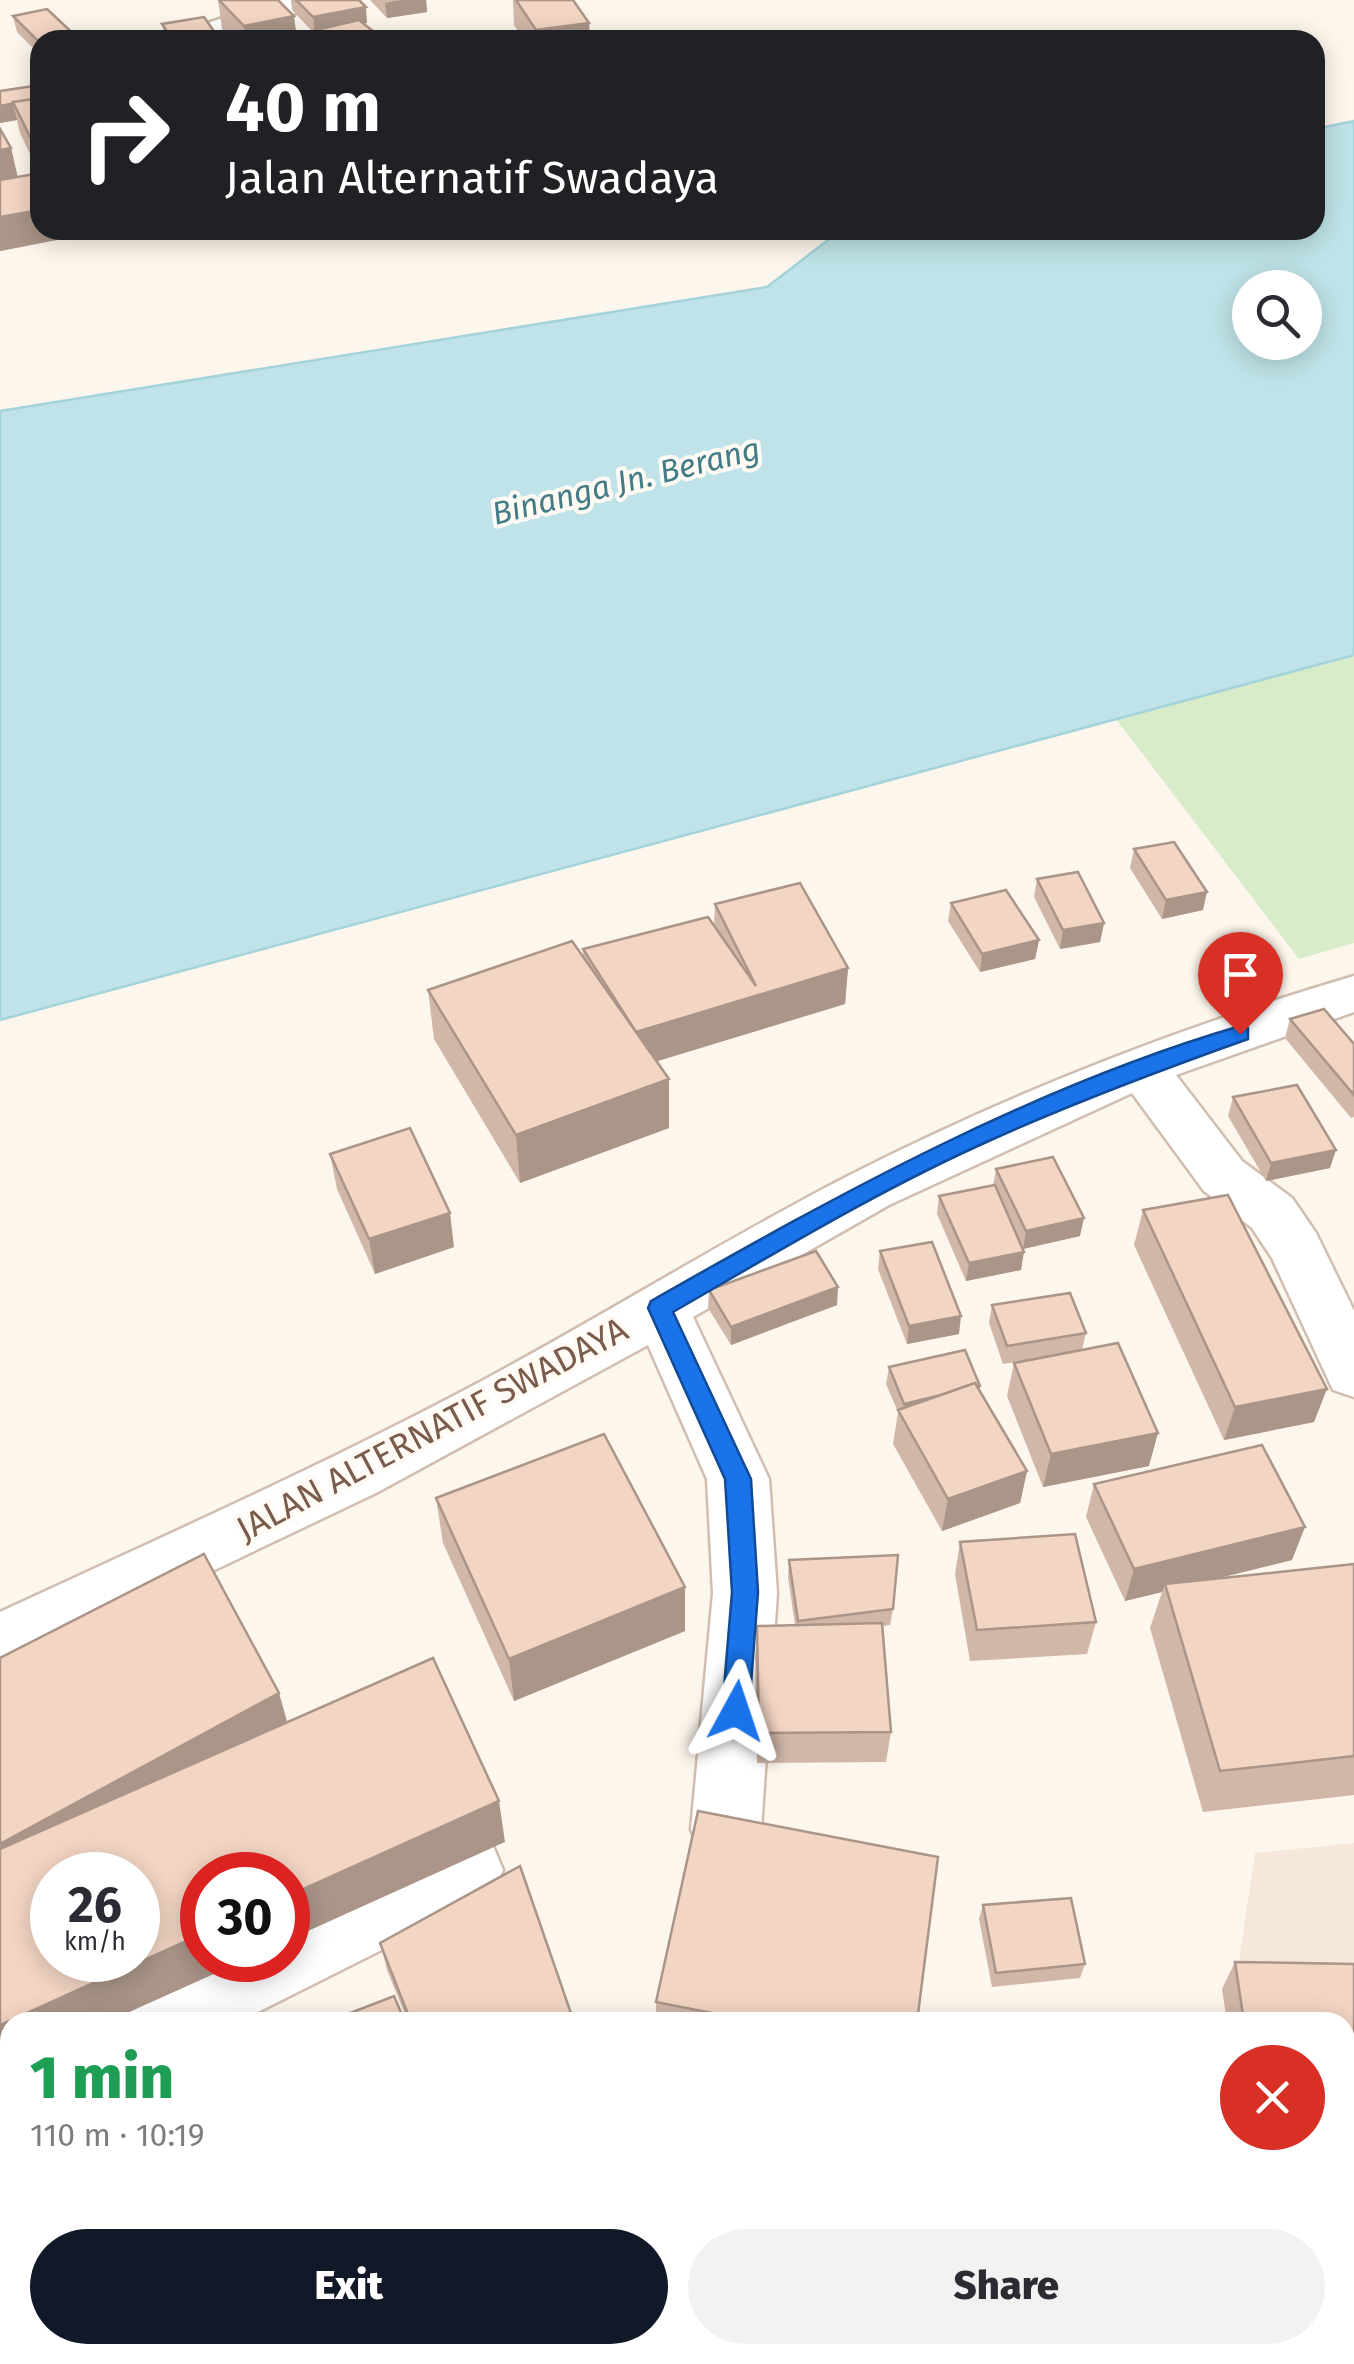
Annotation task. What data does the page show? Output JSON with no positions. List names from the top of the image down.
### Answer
{
  "streets": {
    "street": ["JALAN ALTERNATIF SWADAYA"]
  },
  "water": ["Binanga Jn. Berang"],
  "page": {
    "turn": ["40 m", "Jalan Alternatif Swadaya"],
    "speed": "26 km/h",
    "limit": "30",
    "heading": ["1 min", "110 m · 10:19"],
    "buttons": ["Exit", "Share"]
  }
}
